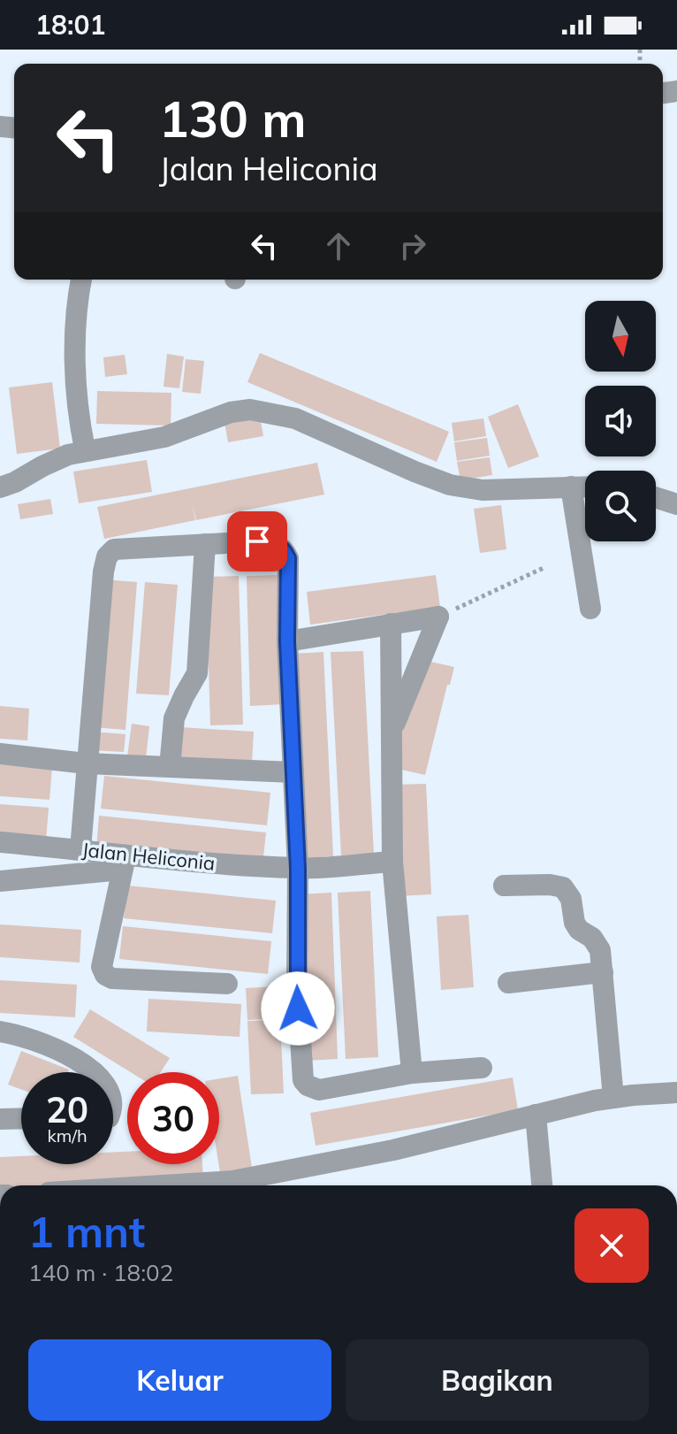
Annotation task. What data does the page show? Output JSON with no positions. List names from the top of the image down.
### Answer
{
  "streets": {
    "street": ["Jalan Heliconia"]
  },
  "north": "bottom",
  "page": {
    "status": "18:01",
    "turn": ["130 m", "Jalan Heliconia"],
    "speed": "20 km/h",
    "limit": "30",
    "heading": ["1 mnt", "140 m · 18:02"],
    "buttons": ["Keluar", "Bagikan"]
  }
}
